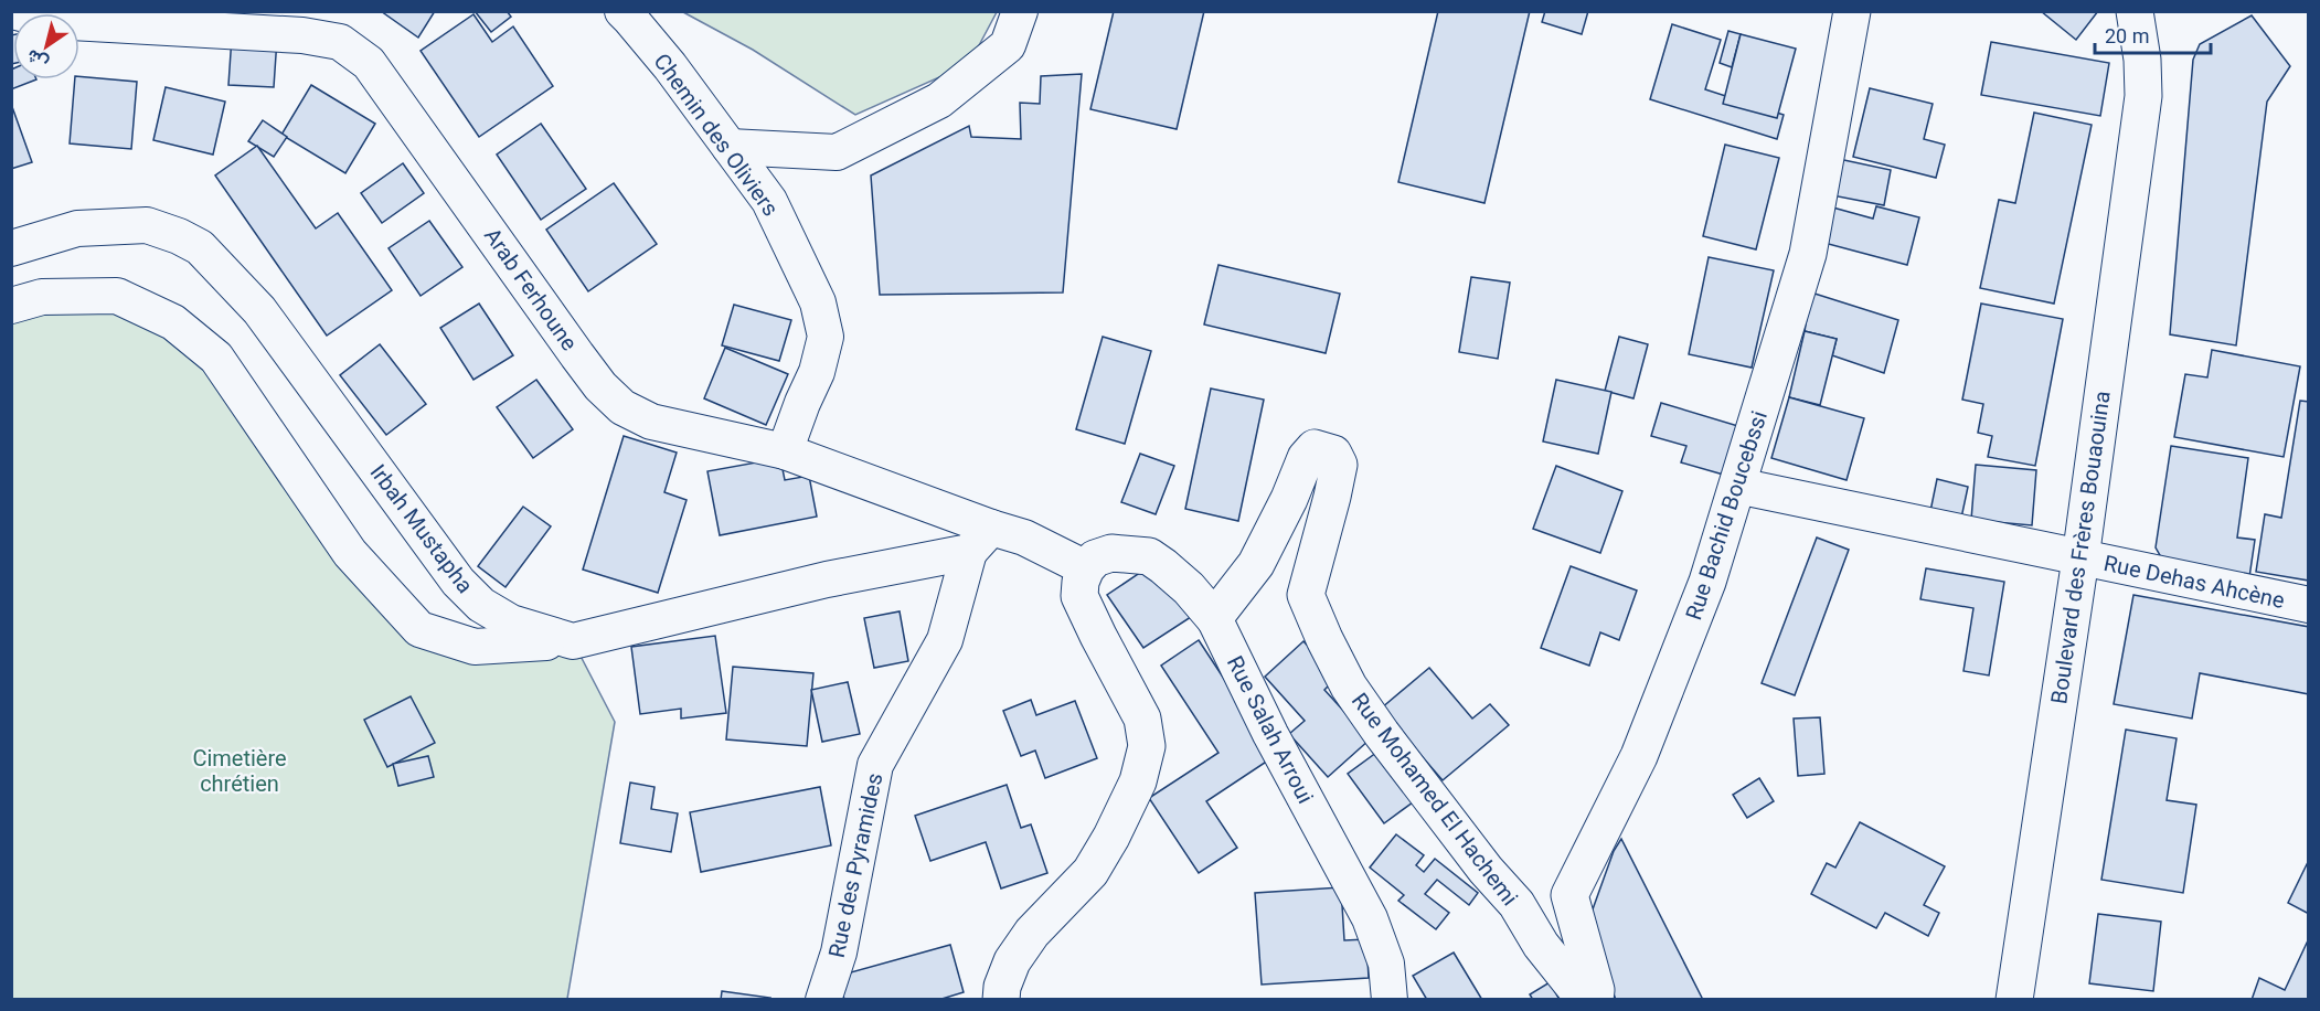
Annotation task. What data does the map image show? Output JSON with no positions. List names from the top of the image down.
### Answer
{
  "streets": {
    "main road": [
      "Rue Bachid Boucebssi",
      "Boulevard des Frères Bouaouina",
      "Rue Salah Arroui",
      "Rue Mohamed El Hachemi"
    ],
    "street": [
      "Chemin des Oliviers",
      "Arab Ferhoune",
      "Irbah Mustapha",
      "Rue Dehas Ahcène",
      "Rue des Pyramides"
    ]
  },
  "crossings": [
    ["Chemin des Oliviers", "Arab Ferhoune"],
    ["Arab Ferhoune", "Rue Salah Arroui"],
    ["Arab Ferhoune", "Rue des Pyramides"],
    ["Rue Bachid Boucebssi", "Rue Dehas Ahcène"],
    ["Boulevard des Frères Bouaouina", "Rue Dehas Ahcène"],
    ["Rue Salah Arroui", "Rue Mohamed El Hachemi"]
  ],
  "parks": ["Cimetière chrétien"],
  "scale_bar": "20 m",
  "north": "bottom left"
}
